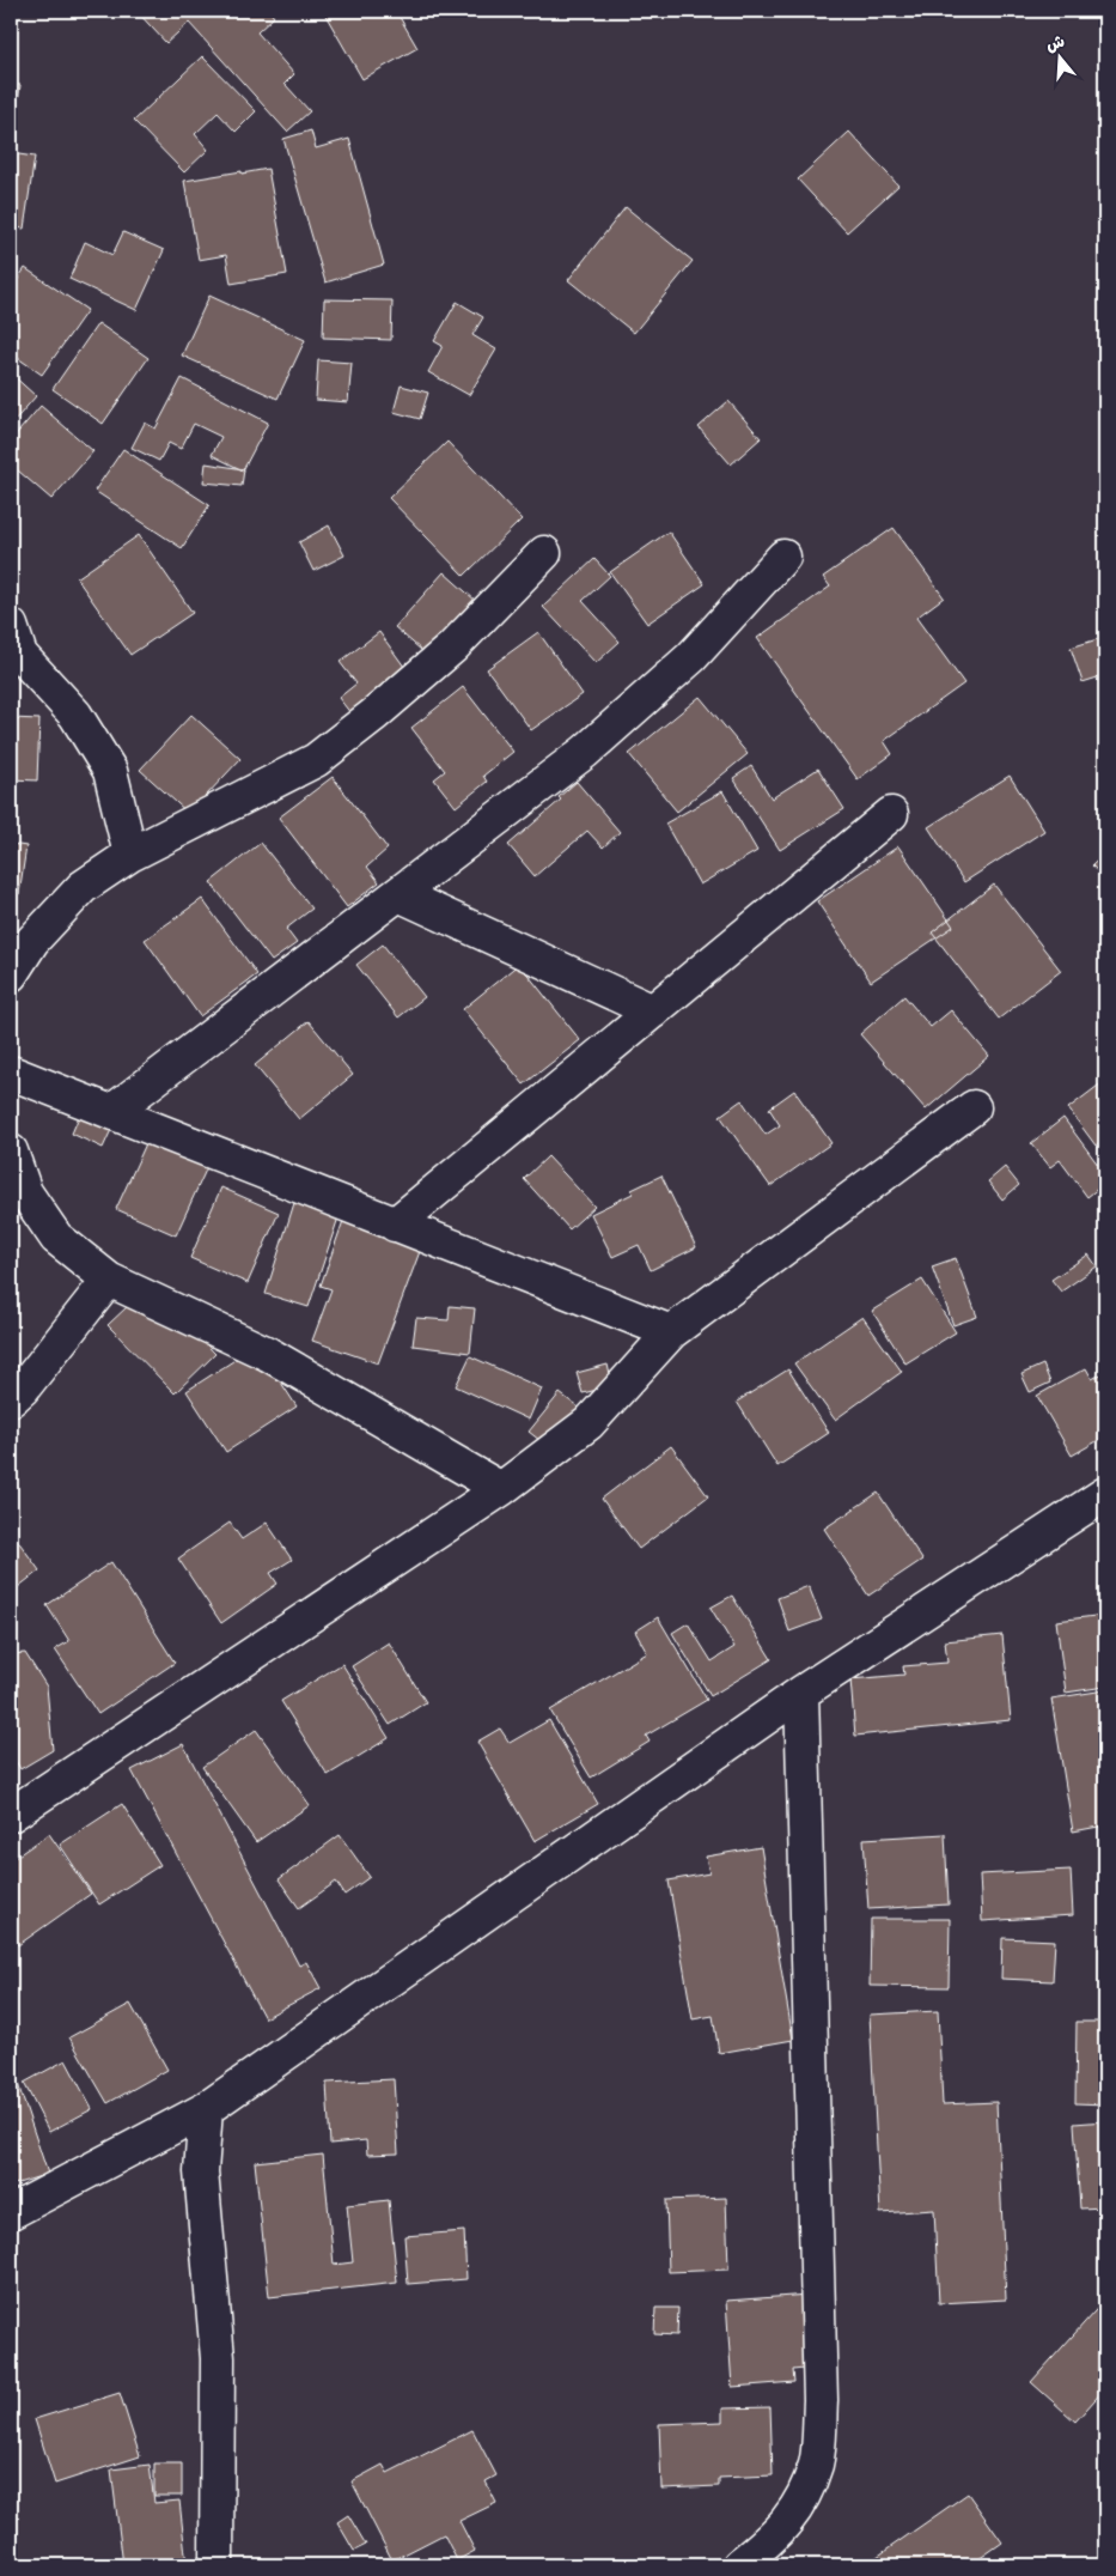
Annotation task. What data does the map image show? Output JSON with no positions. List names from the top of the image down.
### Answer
{
  "north": "top"
}
